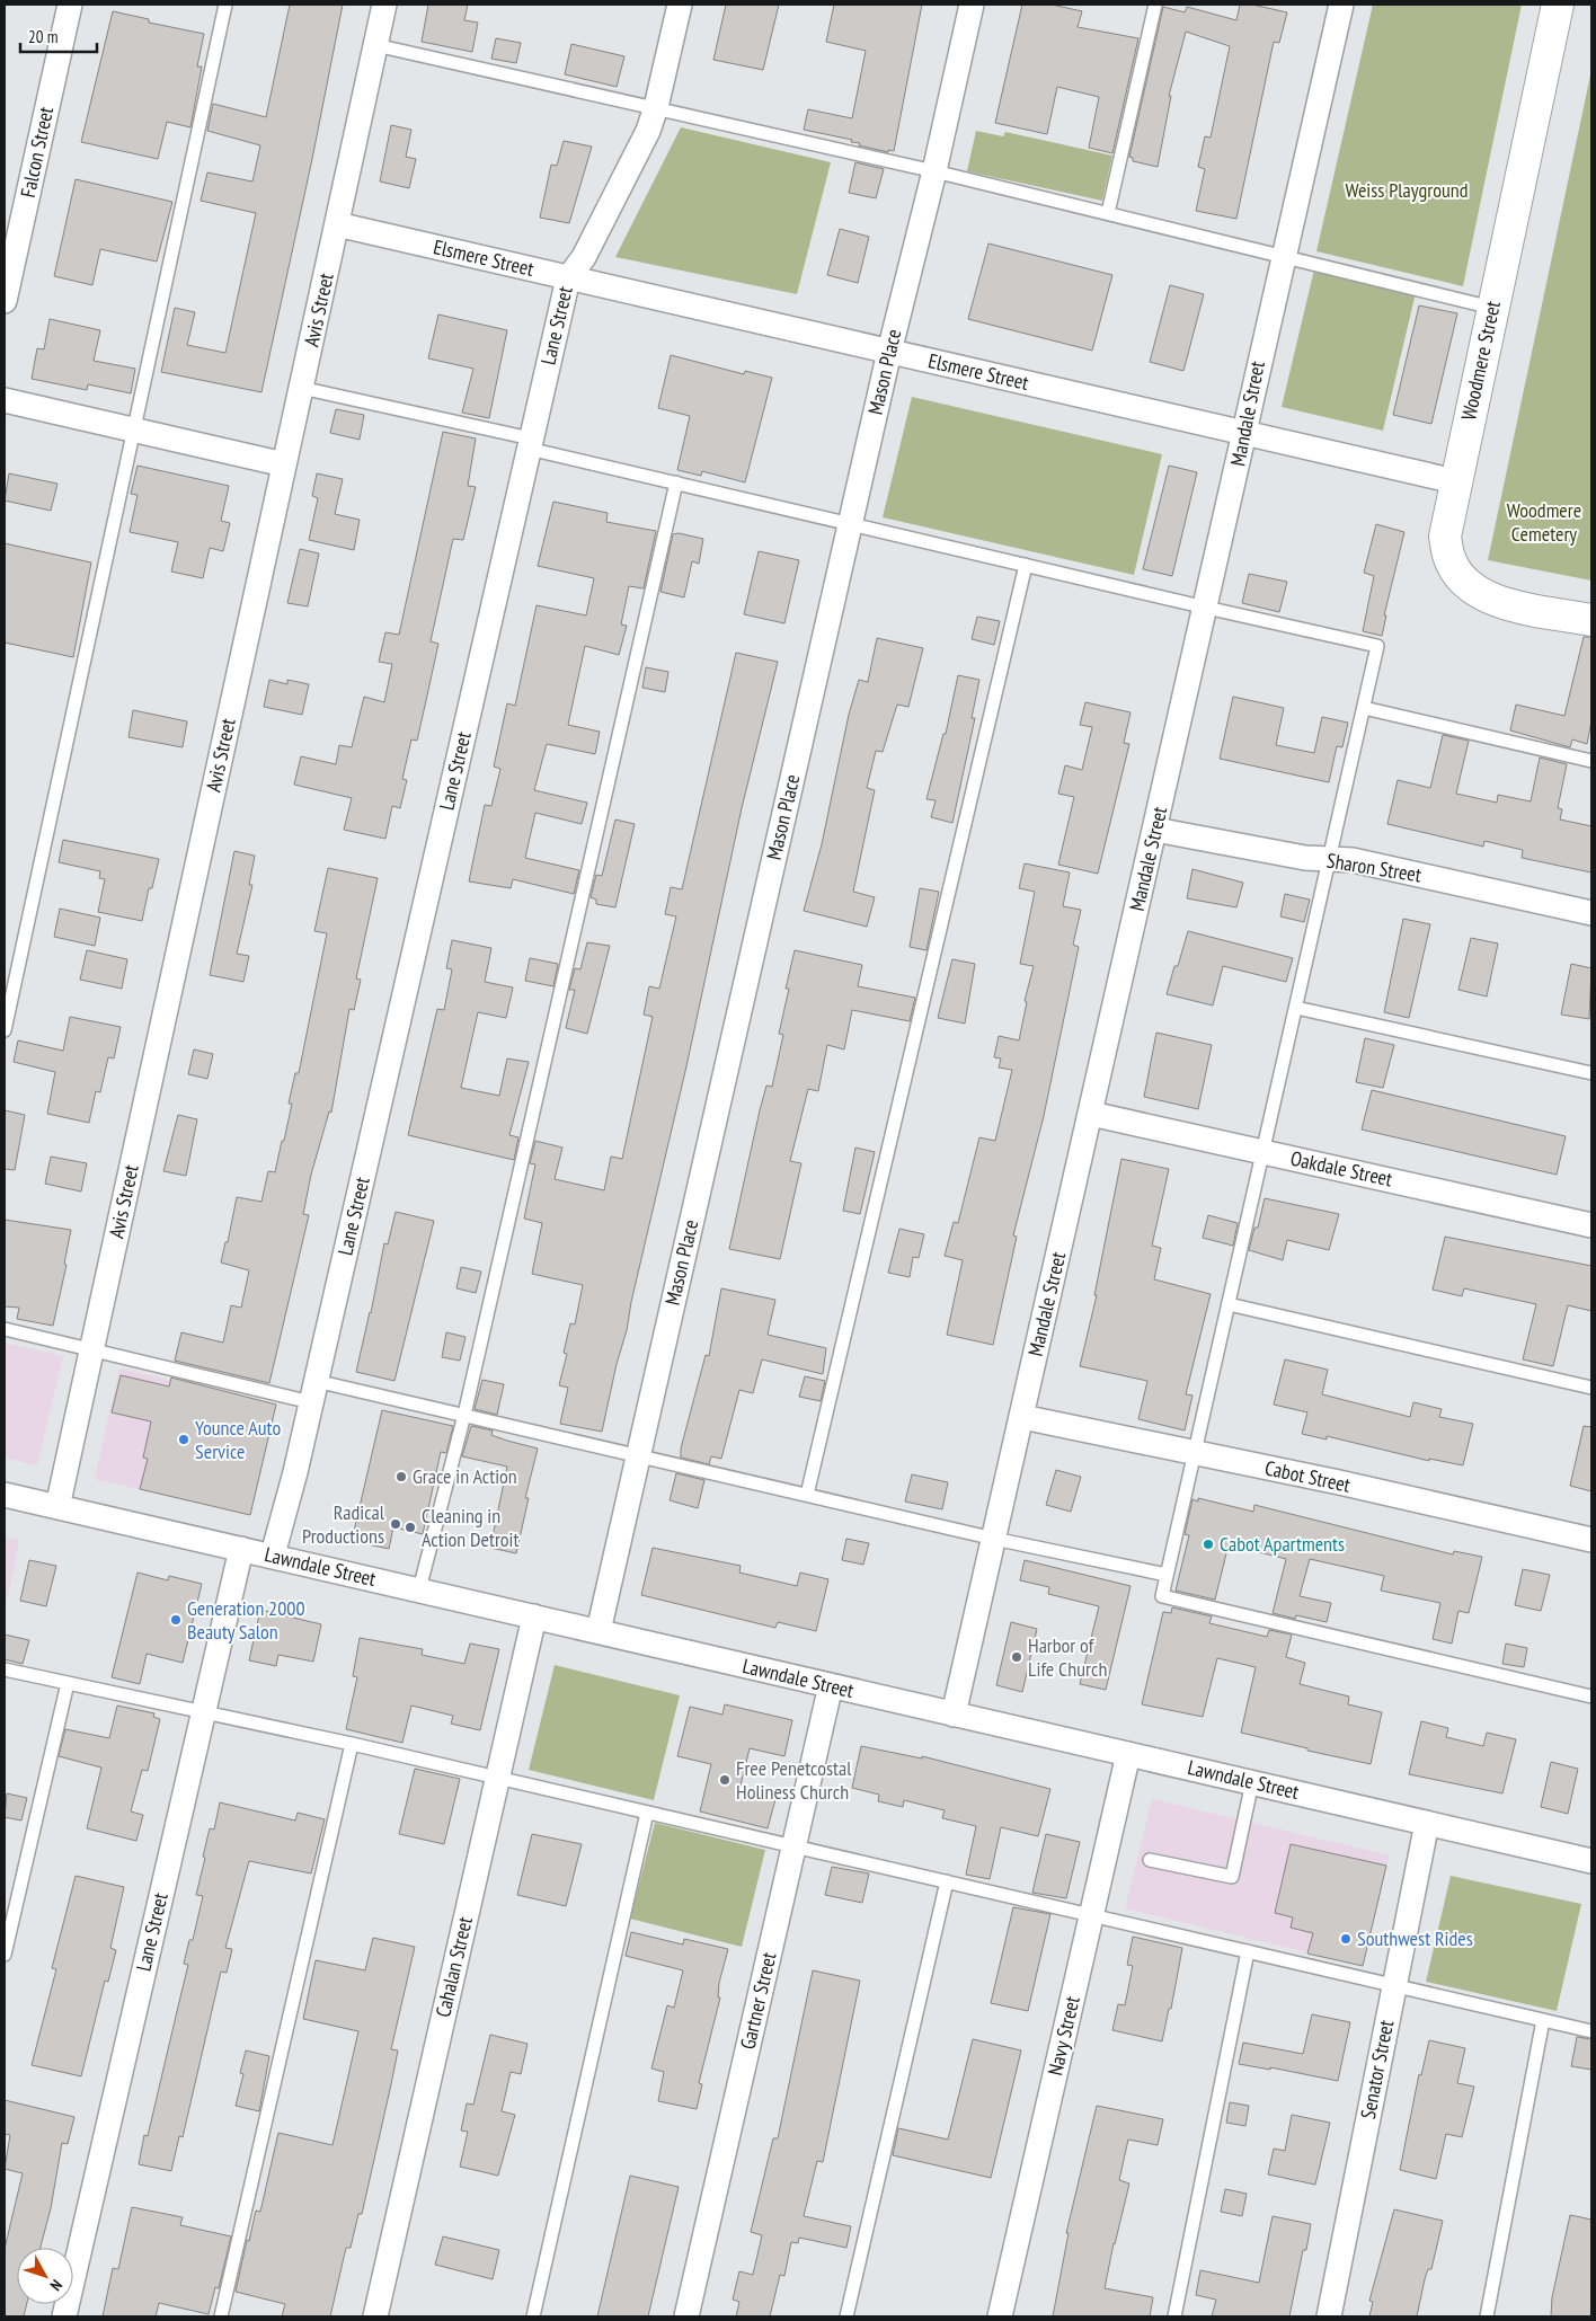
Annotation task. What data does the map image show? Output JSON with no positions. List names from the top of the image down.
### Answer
{
  "streets": {
    "street": [
      "Falcon Street",
      "Elsmere Street",
      "Avis Street",
      "Lane Street",
      "Woodmere Street",
      "Mason Place",
      "Mandale Street",
      "Sharon Street",
      "Oakdale Street",
      "Cabot Street",
      "Lawndale Street",
      "Cahalan Street",
      "Gartner Street",
      "Navy Street",
      "Senator Street"
    ]
  },
  "crossings": [
    ["Elsmere Street", "Avis Street"],
    ["Elsmere Street", "Lane Street"],
    ["Elsmere Street", "Woodmere Street"],
    ["Elsmere Street", "Mason Place"],
    ["Elsmere Street", "Mandale Street"],
    ["Avis Street", "Lawndale Street"],
    ["Lane Street", "Lawndale Street"],
    ["Mason Place", "Lawndale Street"],
    ["Mandale Street", "Sharon Street"],
    ["Mandale Street", "Oakdale Street"],
    ["Mandale Street", "Cabot Street"],
    ["Mandale Street", "Lawndale Street"],
    ["Lawndale Street", "Cahalan Street"],
    ["Lawndale Street", "Gartner Street"],
    ["Lawndale Street", "Navy Street"],
    ["Lawndale Street", "Senator Street"]
  ],
  "parks": ["Weiss Playground", "Woodmere Cemetery"],
  "places": [
    "Younce Auto Service",
    "Grace in Action",
    "Radical Productions",
    "Cleaning in Action Detroit",
    "Cabot Apartments",
    "Generation 2000 Beauty Salon",
    "Harbor of Life Church",
    "Free Penetcostal Holiness Church",
    "Southwest Rides"
  ],
  "scale_bar": "20 m",
  "north": "bottom right"
}
